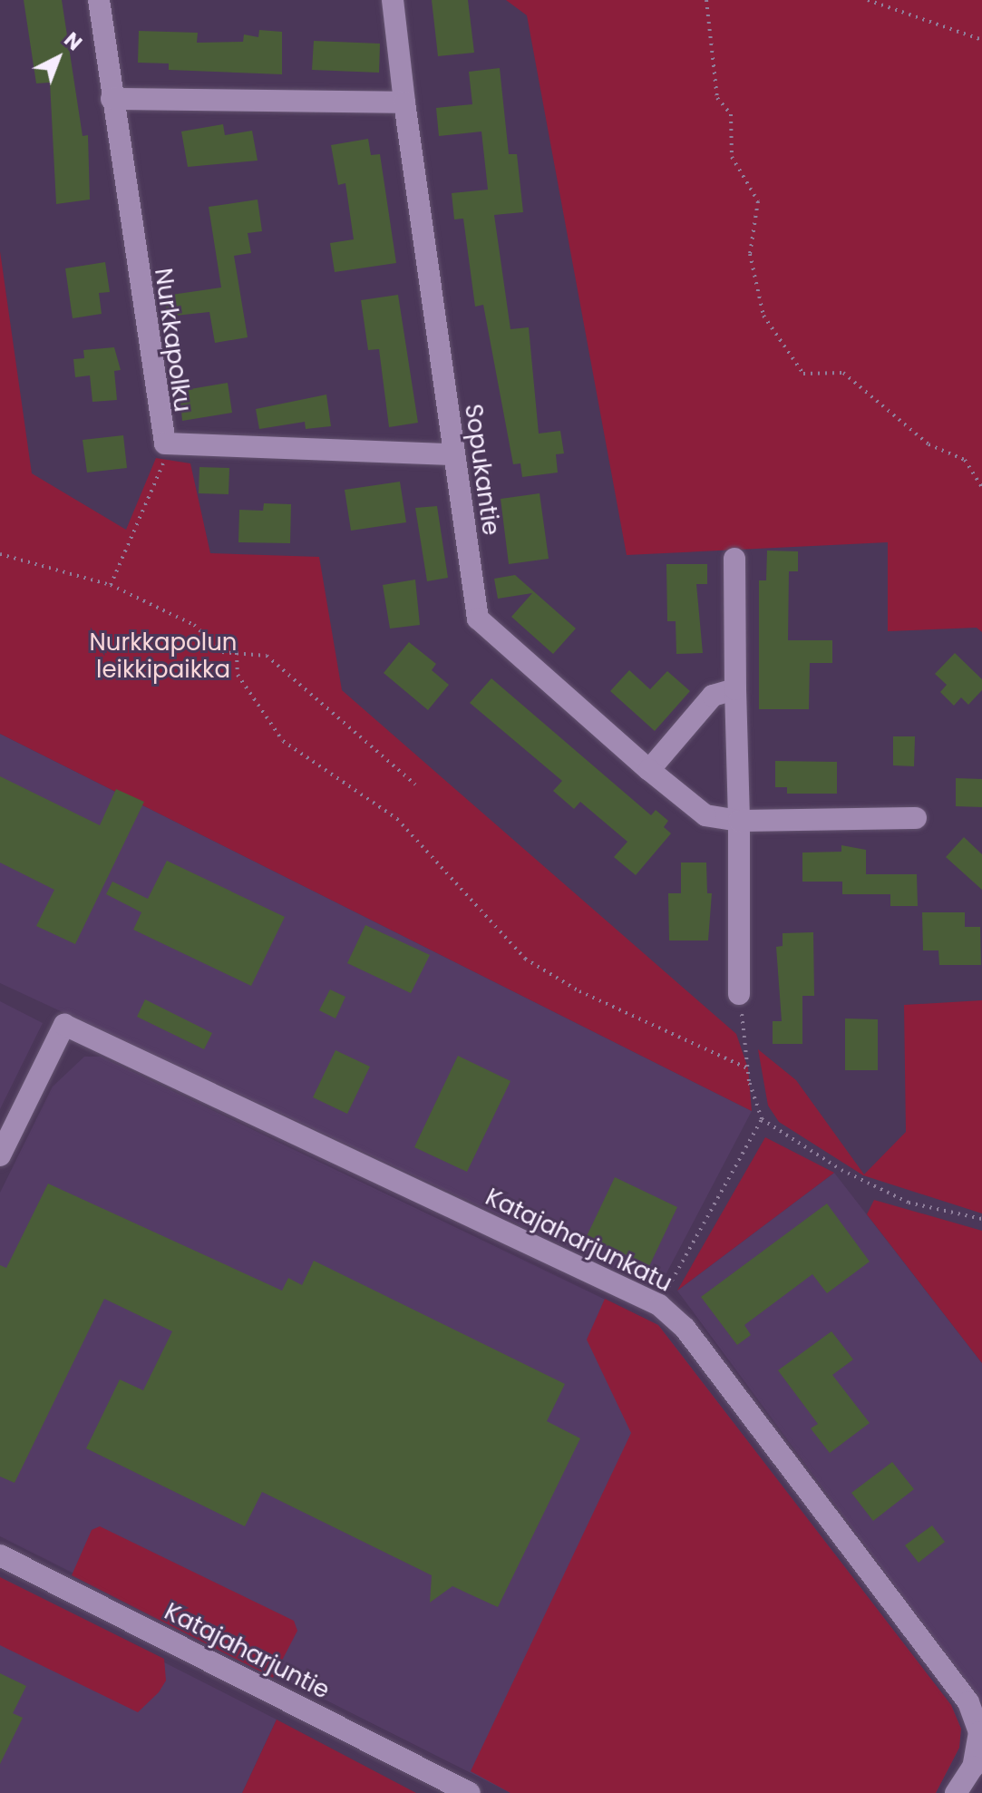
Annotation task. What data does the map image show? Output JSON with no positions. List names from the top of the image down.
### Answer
{
  "streets": {
    "street": [
      "Nurkkapolku",
      "Sopukantie",
      "Katajaharjunkatu",
      "Katajaharjuntie"
    ]
  },
  "crossings": [
    ["Nurkkapolku", "Sopukantie"]
  ],
  "parks": ["Nurkkapolun leikkipaikka"],
  "north": "top right"
}
